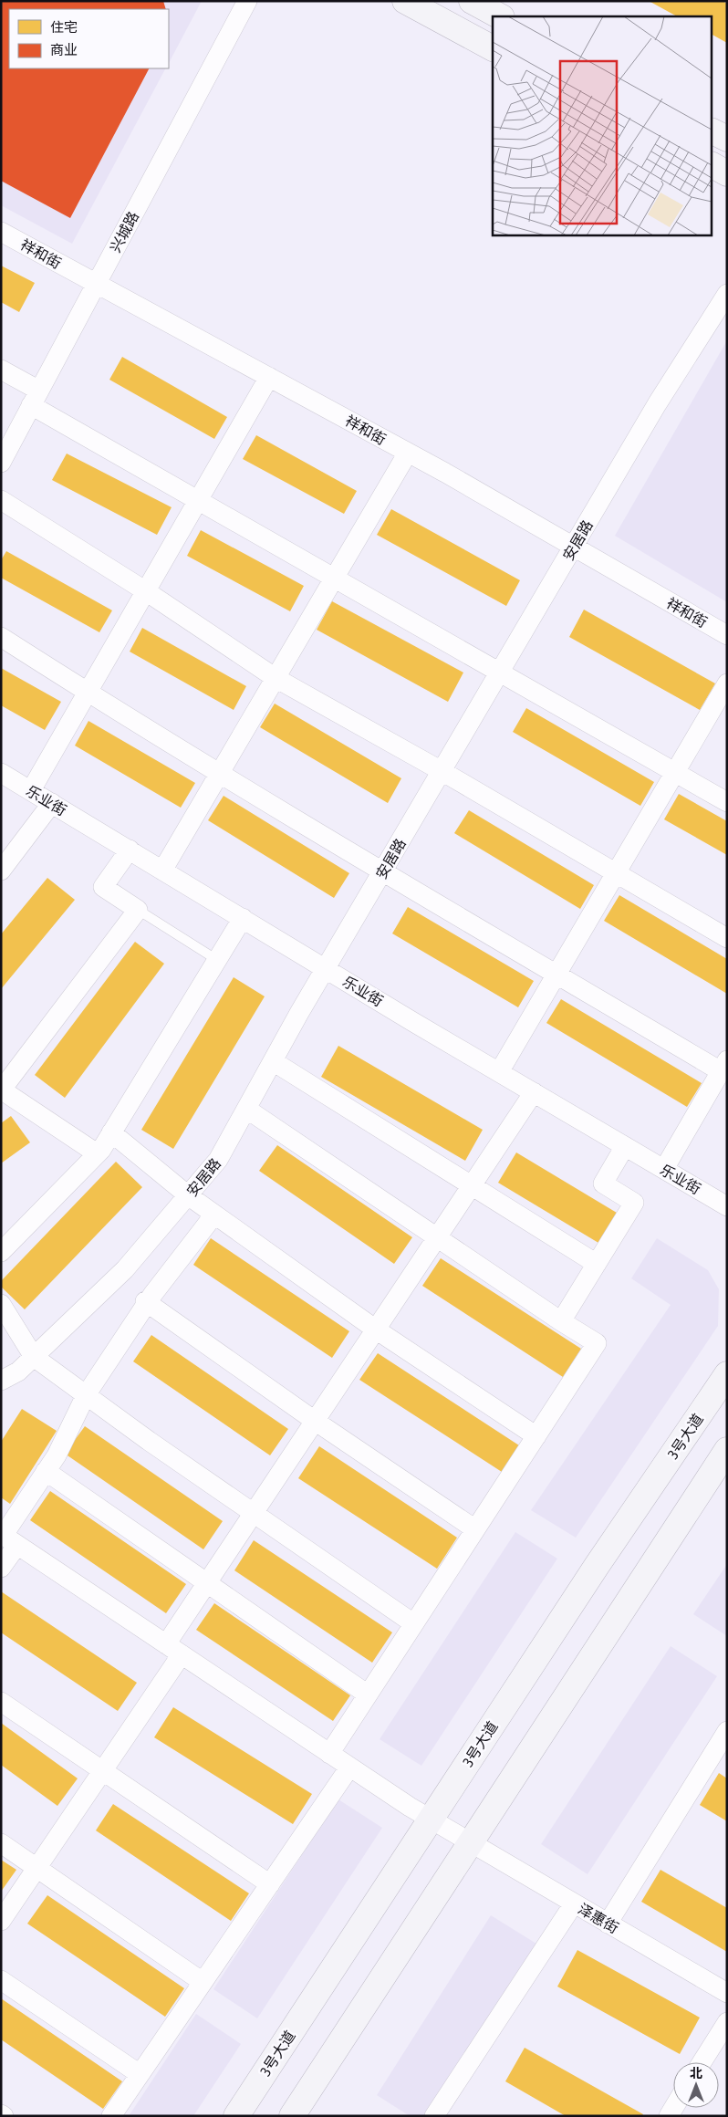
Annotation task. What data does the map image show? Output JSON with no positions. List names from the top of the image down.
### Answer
{
  "streets": {
    "main road": ["3号大道"],
    "street": [
      "兴城路",
      "祥和街",
      "安居路",
      "乐业街",
      "泽惠街"
    ]
  },
  "crossings": [
    ["兴城路", "祥和街"],
    ["祥和街", "安居路"],
    ["安居路", "乐业街"],
    ["3号大道", "泽惠街"]
  ],
  "legend": ["住宅", "商业"],
  "north": "top"
}
